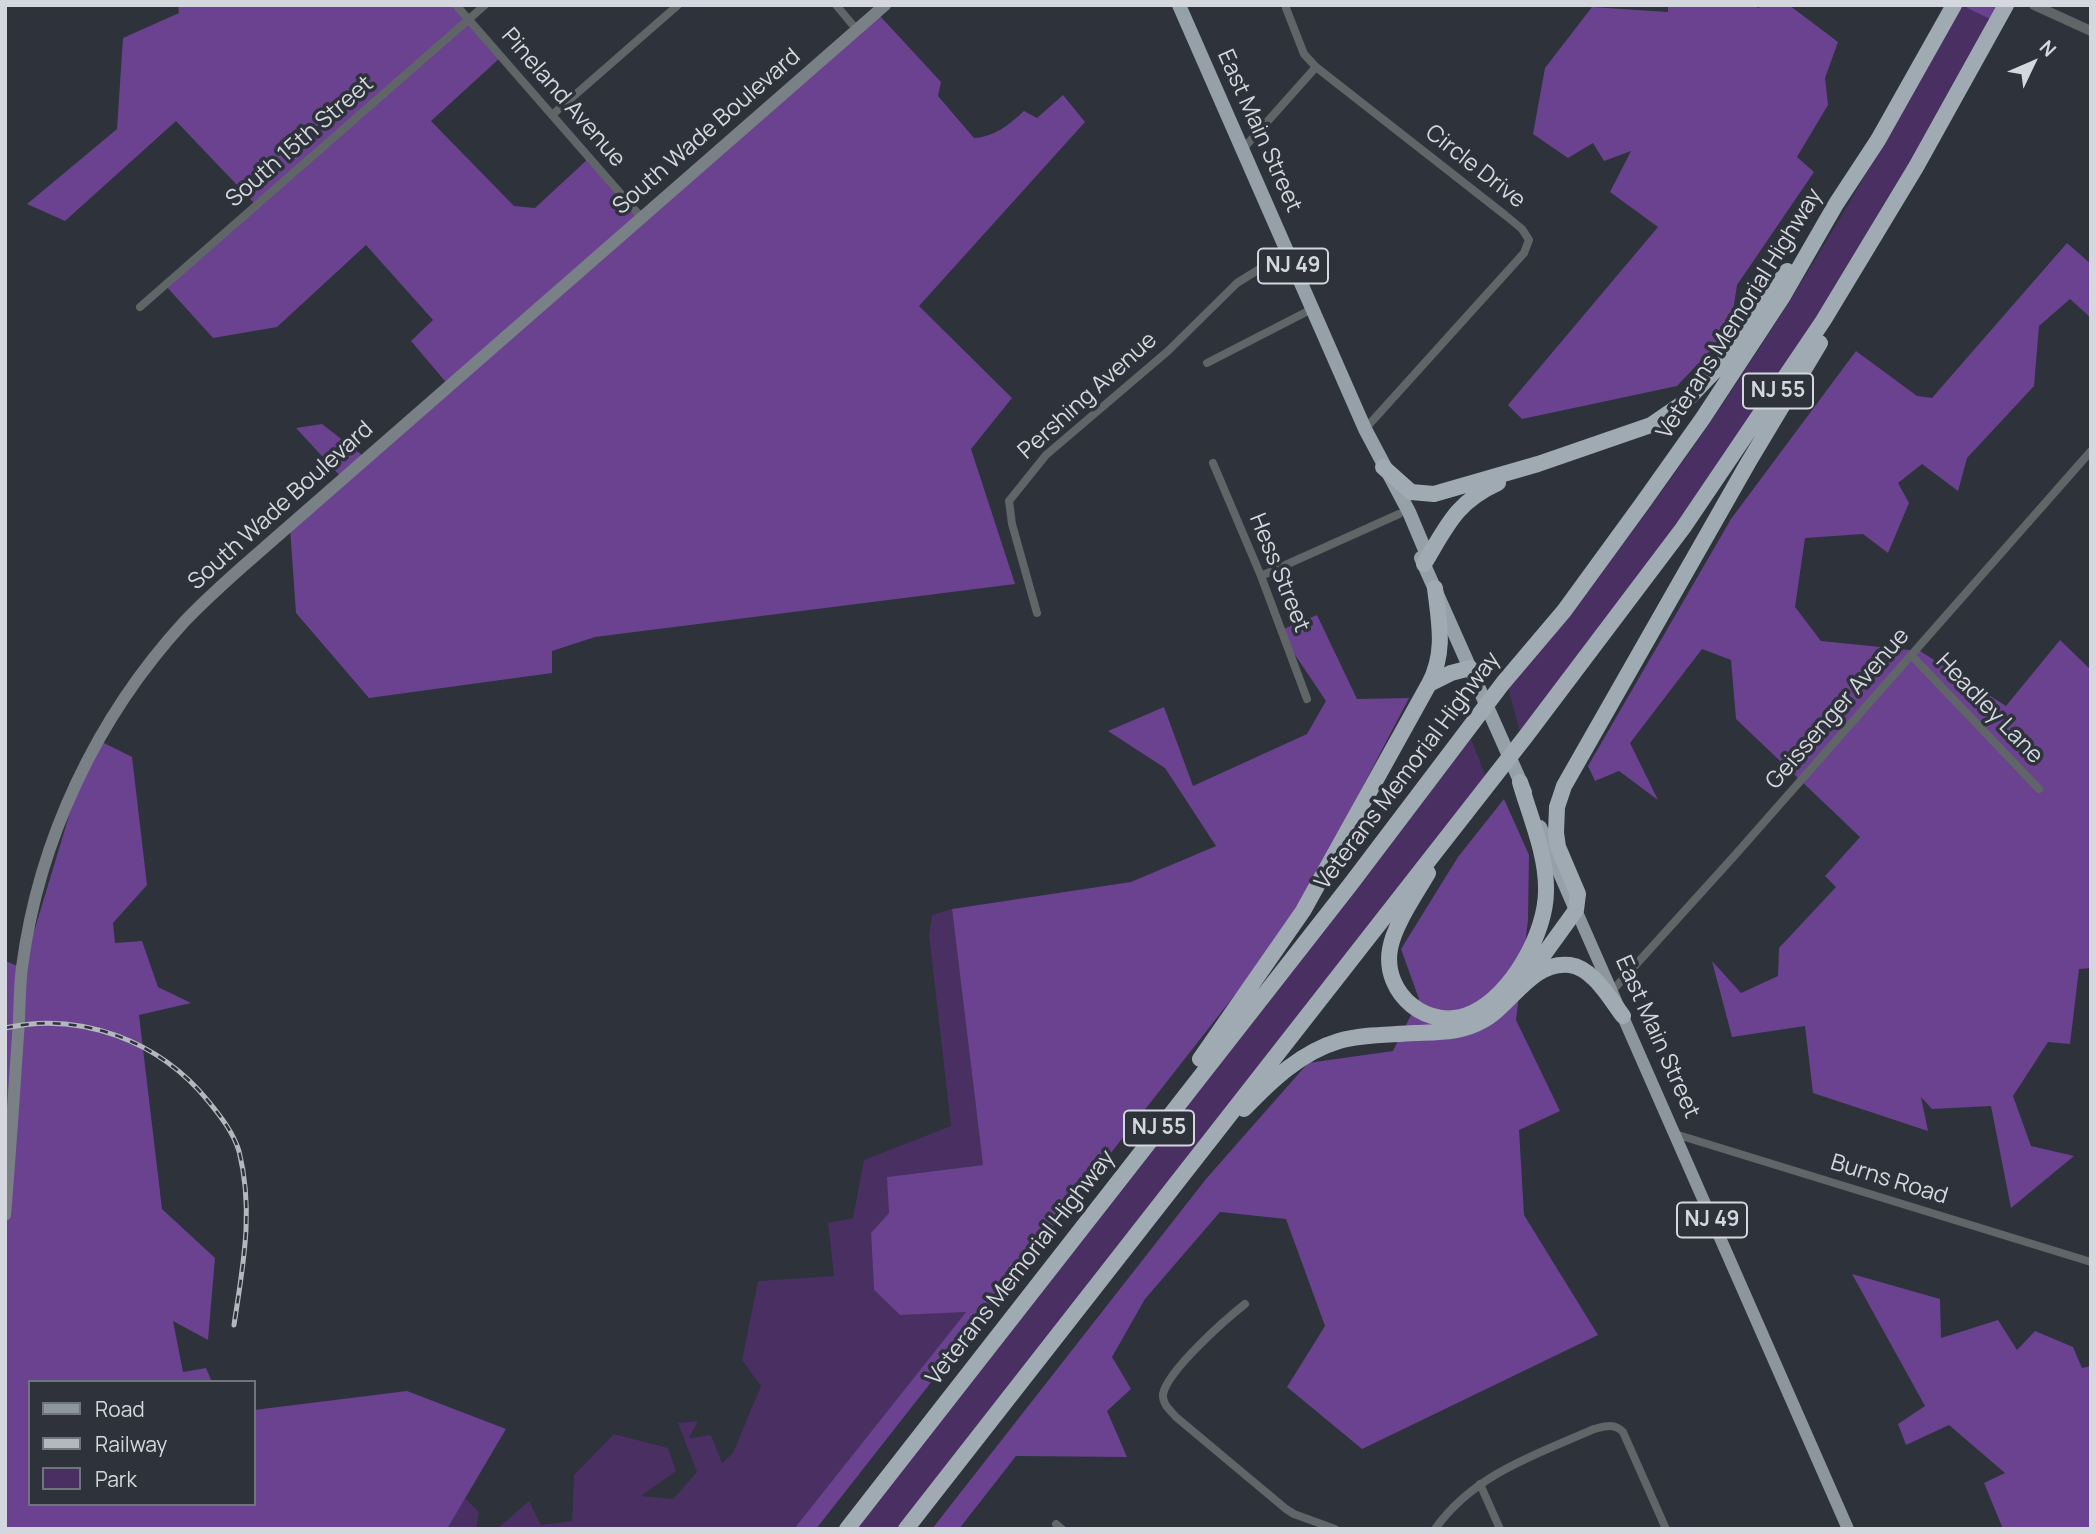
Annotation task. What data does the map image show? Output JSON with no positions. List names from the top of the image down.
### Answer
{
  "streets": {
    "highway": [
      "East Main Street",
      "NJ 49",
      "Veterans Memorial Highway",
      "NJ 55"
    ],
    "main road": ["South Wade Boulevard"],
    "street": [
      "Pineland Avenue",
      "South 15th Street",
      "Circle Drive",
      "Pershing Avenue",
      "Hess Street",
      "Geissenger Avenue",
      "Headley Lane",
      "Burns Road"
    ]
  },
  "crossings": [
    ["Pineland Avenue", "South Wade Boulevard"],
    ["Pineland Avenue", "South 15th Street"],
    ["East Main Street", "Circle Drive"],
    ["East Main Street", "Pershing Avenue"],
    ["East Main Street", "Geissenger Avenue"],
    ["East Main Street", "Burns Road"],
    ["Geissenger Avenue", "Headley Lane"]
  ],
  "legend": ["Road", "Railway", "Park"],
  "north": "top right"
}
